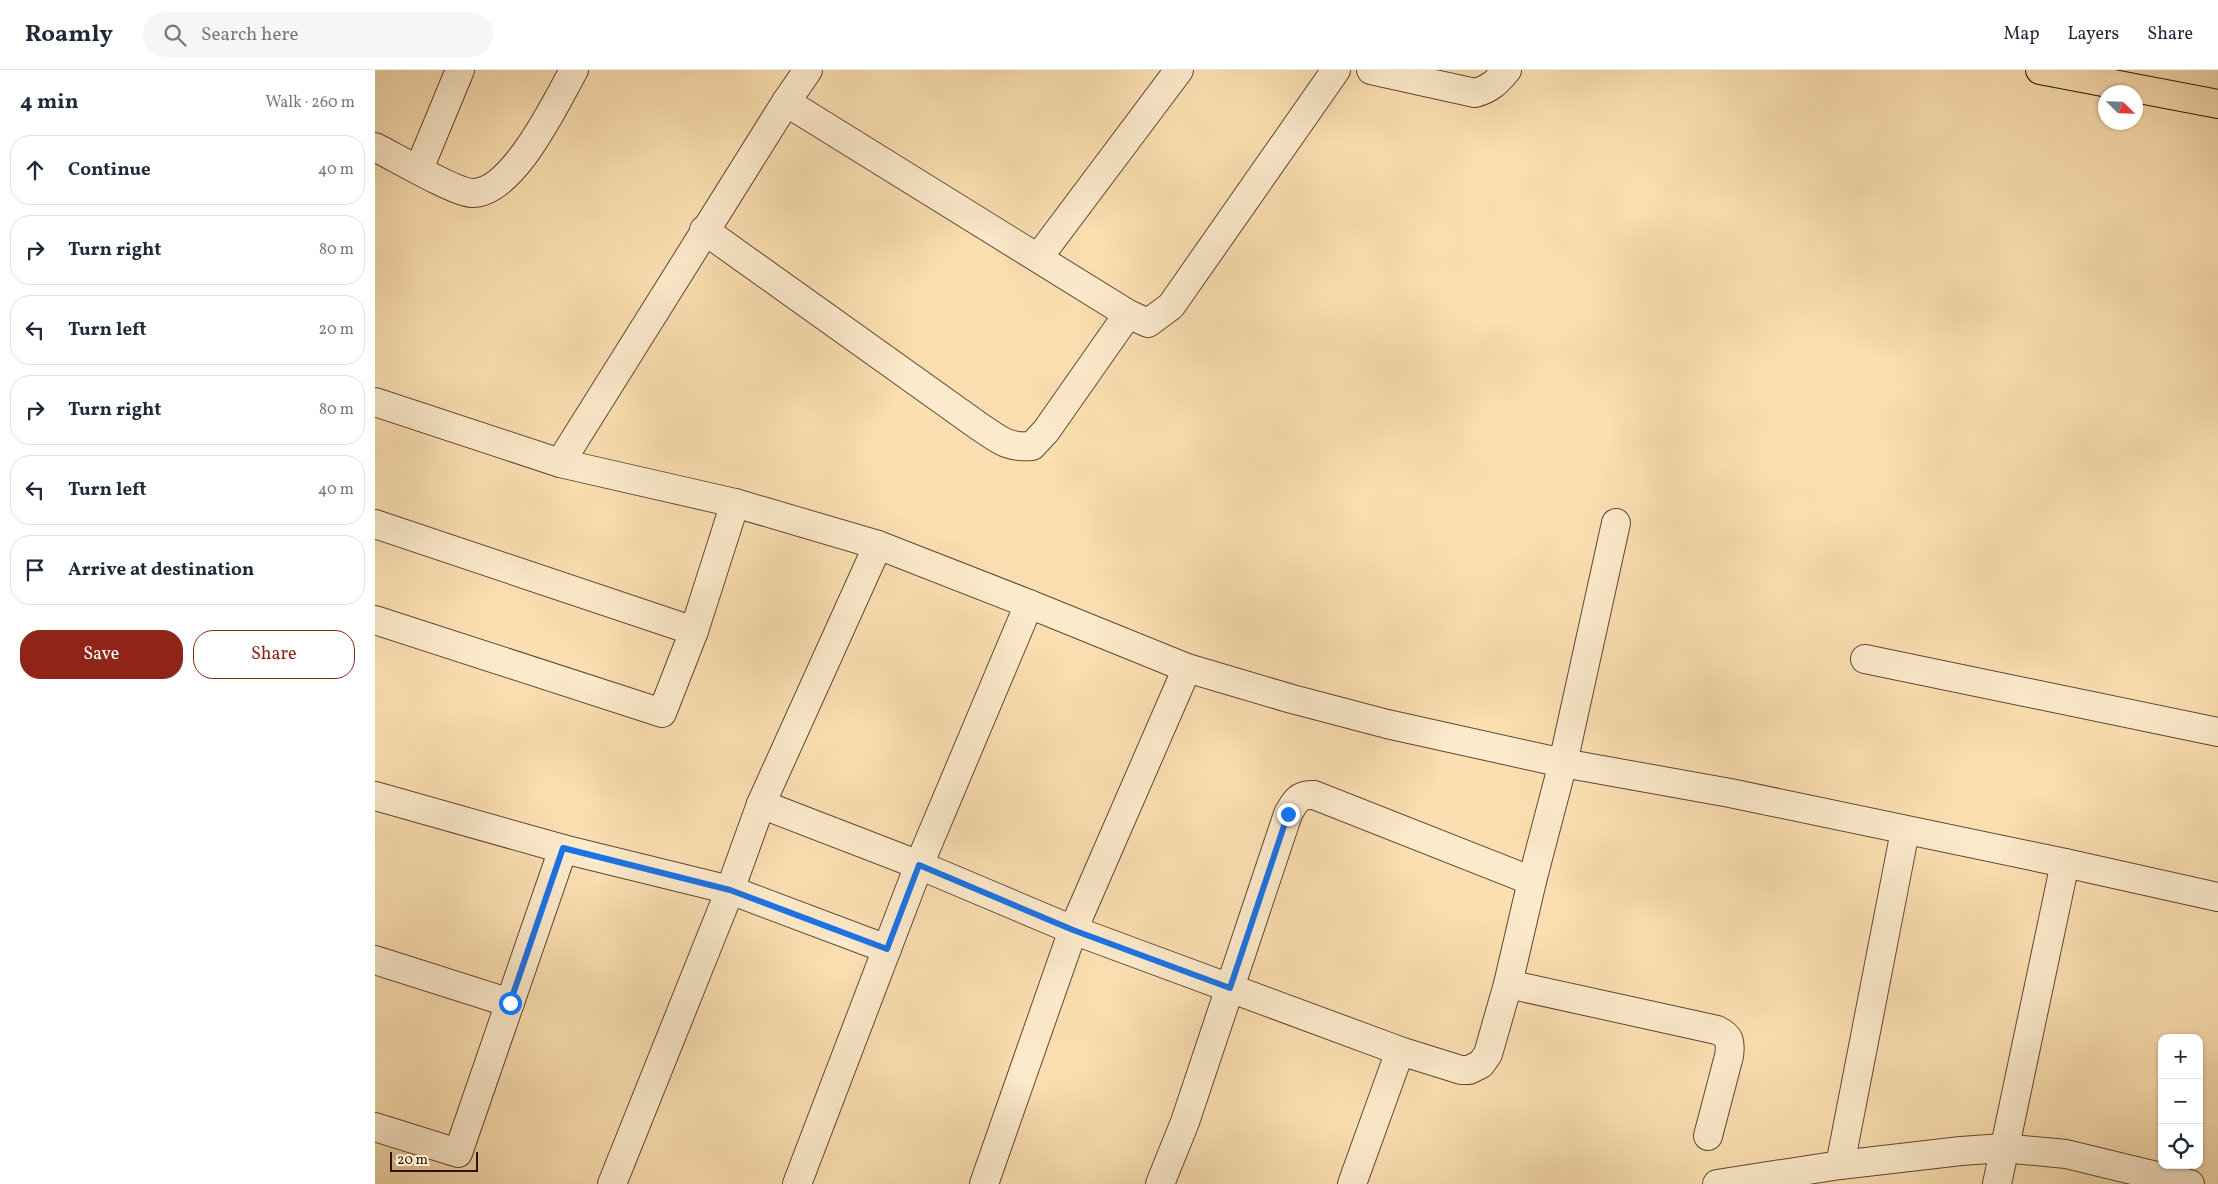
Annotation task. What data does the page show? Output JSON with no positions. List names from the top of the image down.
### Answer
{
  "scale_bar": "20 m",
  "north": "bottom right",
  "page": {
    "header": "Roamly",
    "search": "Search here",
    "nav": ["Map", "Layers", "Share"],
    "heading": ["4 min", "Walk · 260 m"],
    "list": [
      ["Continue", "40 m"],
      ["Turn right", "80 m"],
      ["Turn left", "20 m"],
      ["Turn right", "80 m"],
      ["Turn left", "40 m"],
      "Arrive at destination"
    ],
    "buttons": ["Save", "Share"],
    "map_buttons": ["+", "−"],
    "scale": "20 m"
  }
}
